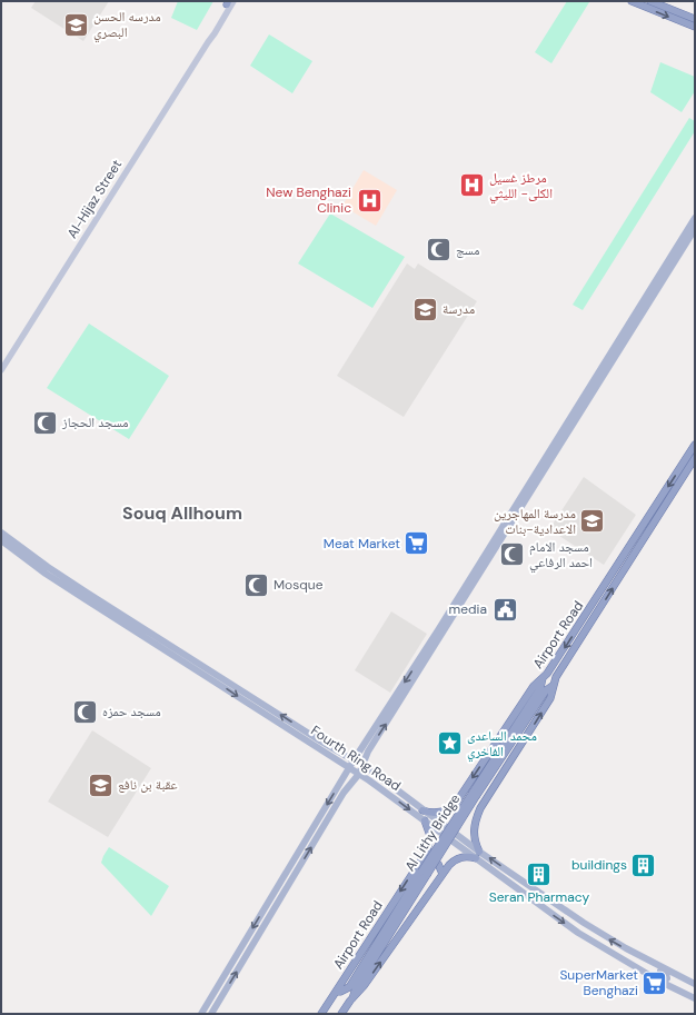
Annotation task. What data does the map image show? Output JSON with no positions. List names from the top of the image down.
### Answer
{
  "streets": {
    "highway": ["Airport Road", "Al Lithy Bridge"],
    "main road": ["Al-Hijaz Street", "Fourth Ring Road"]
  },
  "crossings": [
    ["Airport Road", "Fourth Ring Road"],
    ["Airport Road", "Al Lithy Bridge"]
  ],
  "districts": ["Souq Allhoum"],
  "places": {
    "school or university": [
      "مدرسه الحسن البصري",
      "مدرسة",
      "مدرسة المهاجرين الاعدادية-بنات",
      "عقبة بن نافع"
    ],
    "hospital": ["مرطز غسيل الكلى- الليثي", "New Benghazi Clinic"],
    "mosque": [
      "مسج",
      "مسجد الحجاز",
      "مسجد الامام احمد الرفاعي",
      "Mosque",
      "مسجد حمزه"
    ],
    "supermarket": ["Meat Market", "SuperMarket Benghazi"],
    "public building": ["media"],
    "place": ["محمد الساعدى الفاخري"],
    "building": ["buildings", "Seran Pharmacy"]
  }
}
